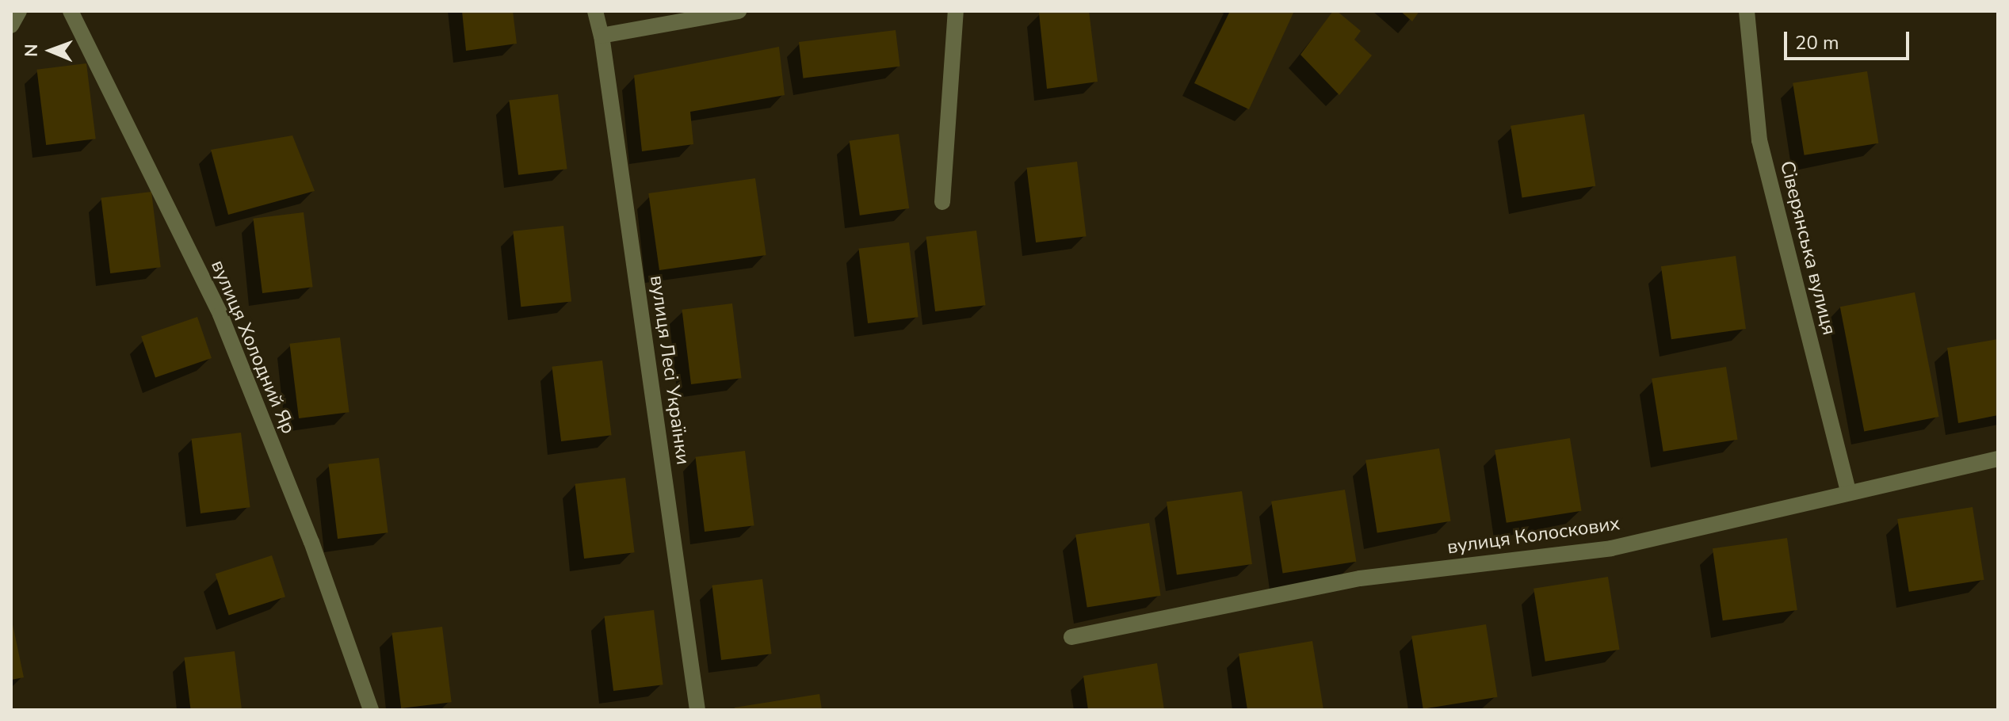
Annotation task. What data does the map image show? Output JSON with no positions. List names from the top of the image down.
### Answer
{
  "streets": {
    "street": [
      "Сіверянська вулиця",
      "вулиця Холодний Яр",
      "вулиця Лесі Українки",
      "вулиця Колоскових"
    ]
  },
  "crossings": [
    ["Сіверянська вулиця", "вулиця Колоскових"]
  ],
  "scale_bar": "20 m",
  "north": "left"
}
